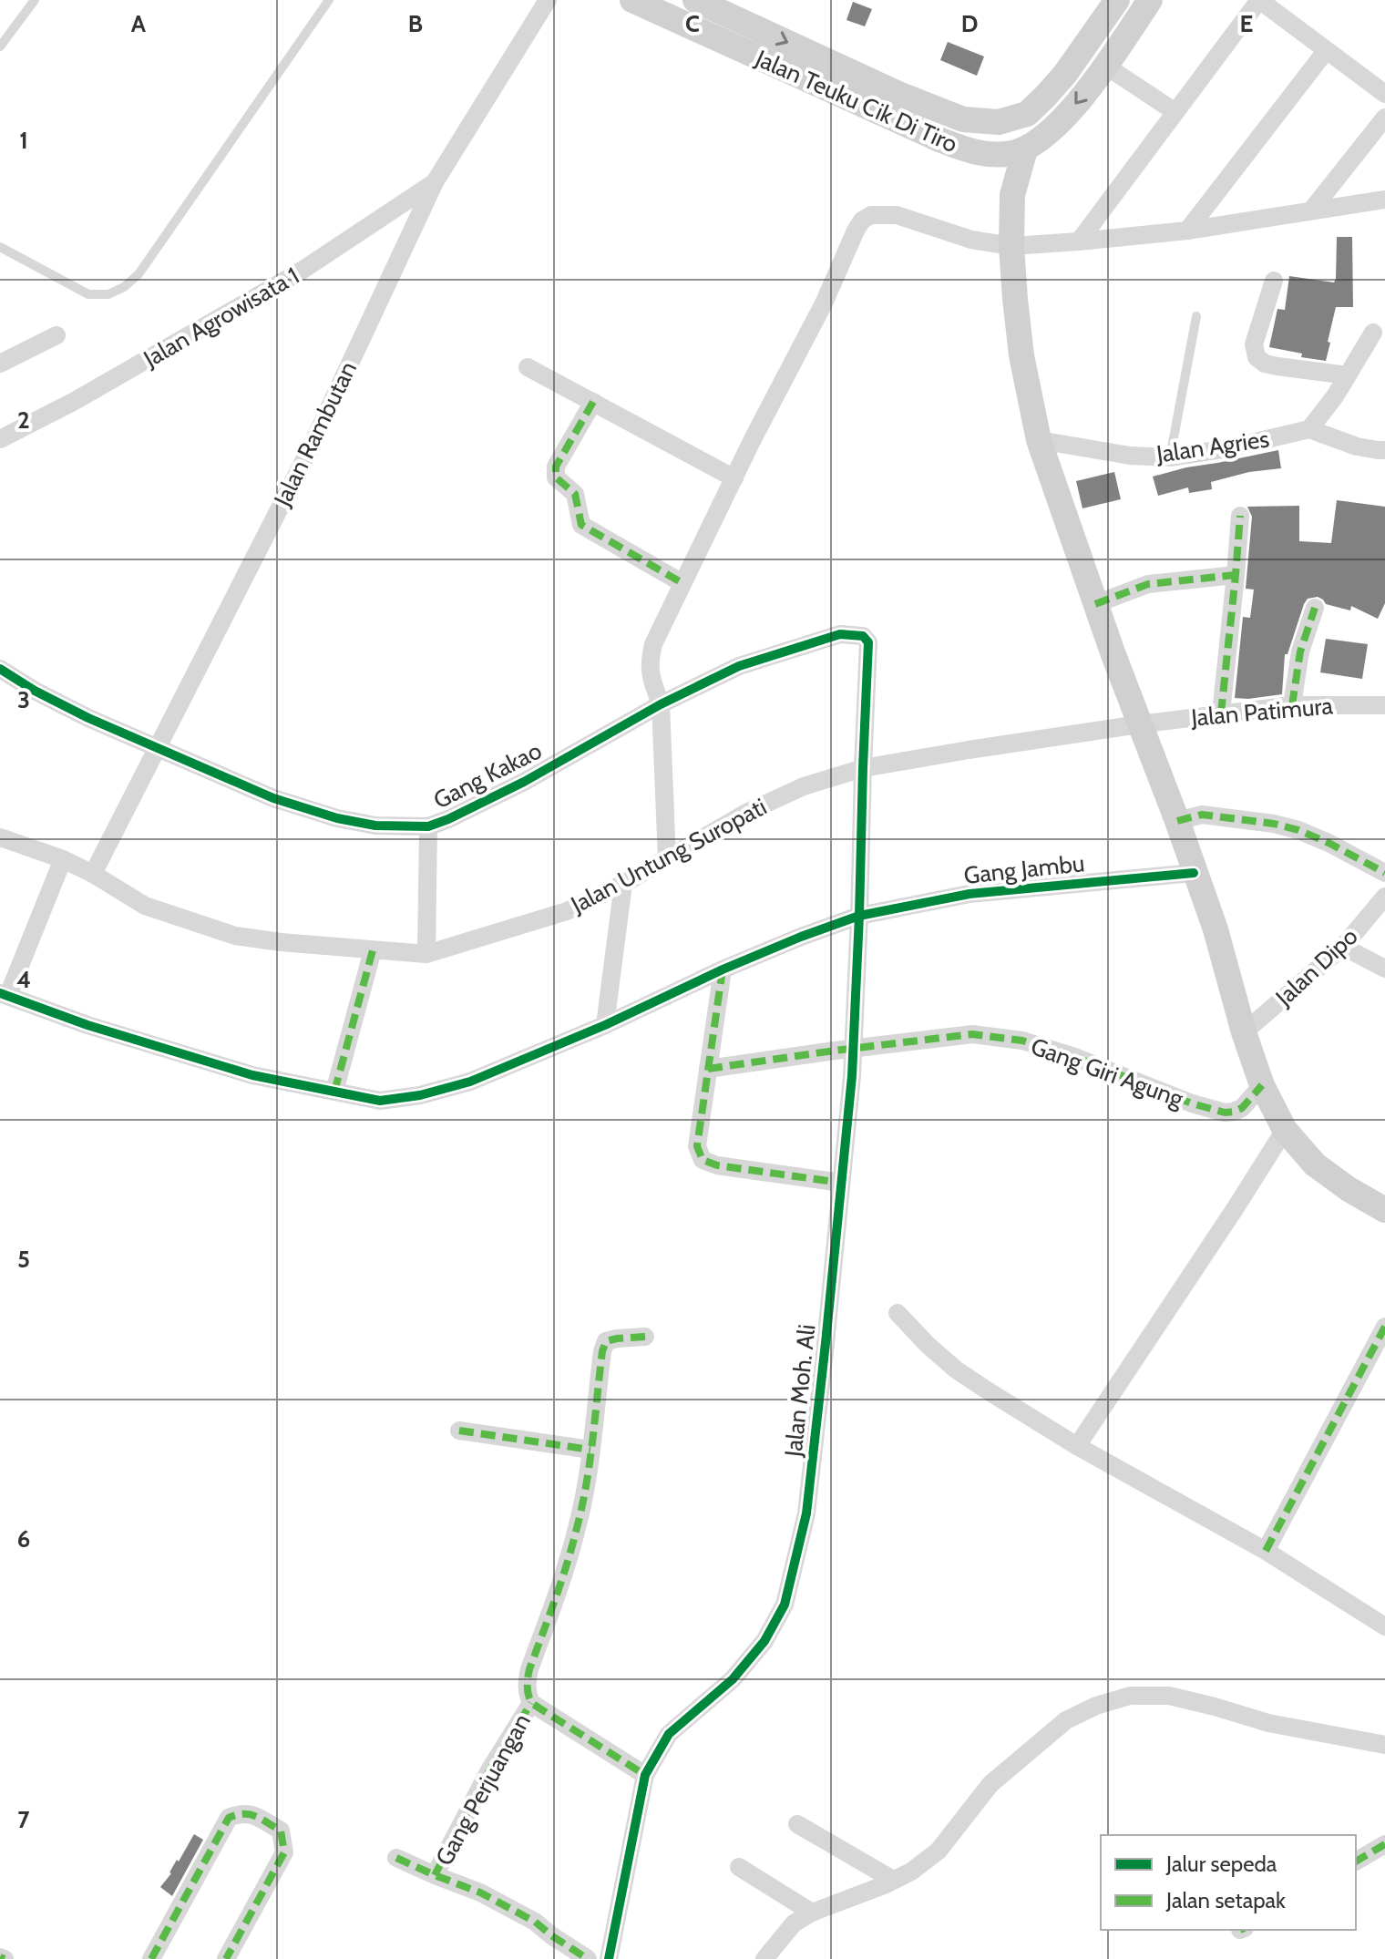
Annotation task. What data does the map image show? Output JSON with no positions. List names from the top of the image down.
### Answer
{
  "streets": {
    "street": [
      "Jalan Teuku Cik Di Tiro",
      "Jalan Agrowisata 1",
      "Jalan Rambutan",
      "Jalan Agries",
      "Jalan Patimura",
      "Gang Kakao",
      "Jalan Untung Suropati",
      "Gang Jambu",
      "Jalan Dipo",
      "Gang Giri Agung",
      "Jalan Moh. Ali",
      "Gang Perjuangan"
    ]
  },
  "crossings": [
    ["Jalan Agrowisata 1", "Jalan Rambutan"],
    ["Jalan Rambutan", "Gang Kakao"],
    ["Jalan Rambutan", "Jalan Untung Suropati"],
    ["Jalan Patimura", "Jalan Untung Suropati"],
    ["Gang Kakao", "Jalan Untung Suropati"],
    ["Gang Kakao", "Jalan Moh. Ali"],
    ["Jalan Untung Suropati", "Jalan Moh. Ali"],
    ["Gang Jambu", "Jalan Moh. Ali"],
    ["Gang Giri Agung", "Jalan Moh. Ali"]
  ],
  "legend": ["Jalur sepeda", "Jalan setapak"],
  "grid": {
    "columns": [
      "A",
      "B",
      "C",
      "D",
      "E"
    ],
    "rows": [
      "1",
      "2",
      "3",
      "4",
      "5",
      "6",
      "7"
    ]
  }
}
